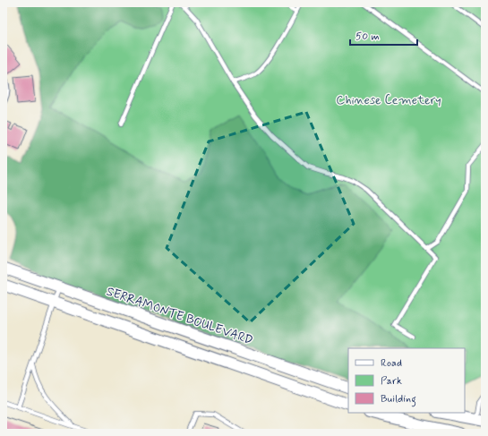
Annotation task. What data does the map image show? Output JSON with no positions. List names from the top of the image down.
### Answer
{
  "streets": {
    "main road": ["SERRAMONTE BOULEVARD"]
  },
  "parks": ["Chinese Cemetery"],
  "legend": ["Road", "Park", "Building"],
  "scale_bar": "50 m"
}
